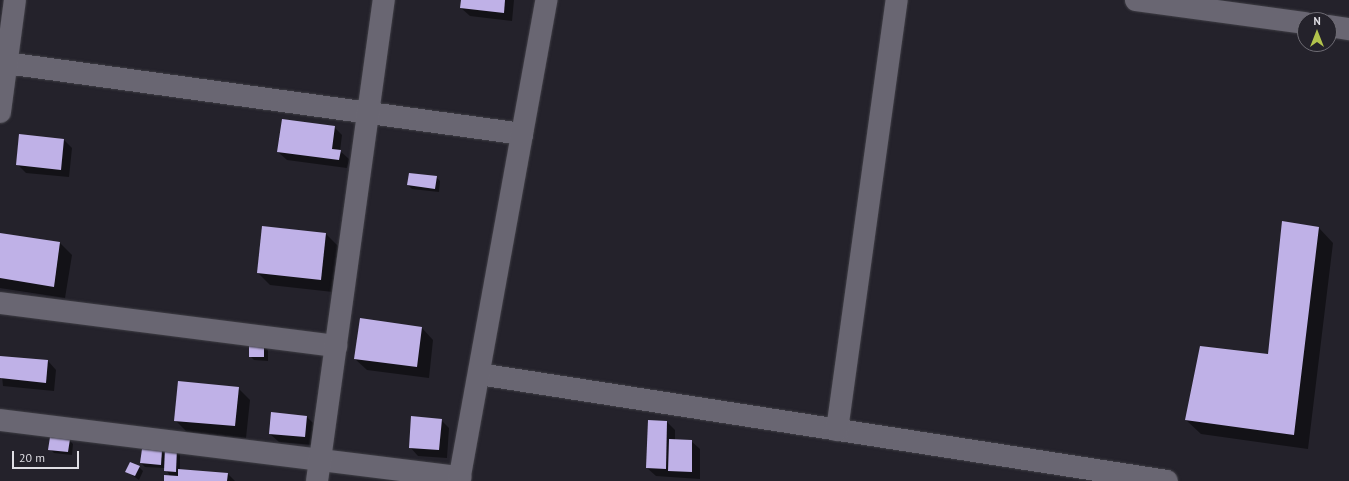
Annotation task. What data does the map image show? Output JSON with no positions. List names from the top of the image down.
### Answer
{
  "scale_bar": "20 m",
  "north": "top"
}
